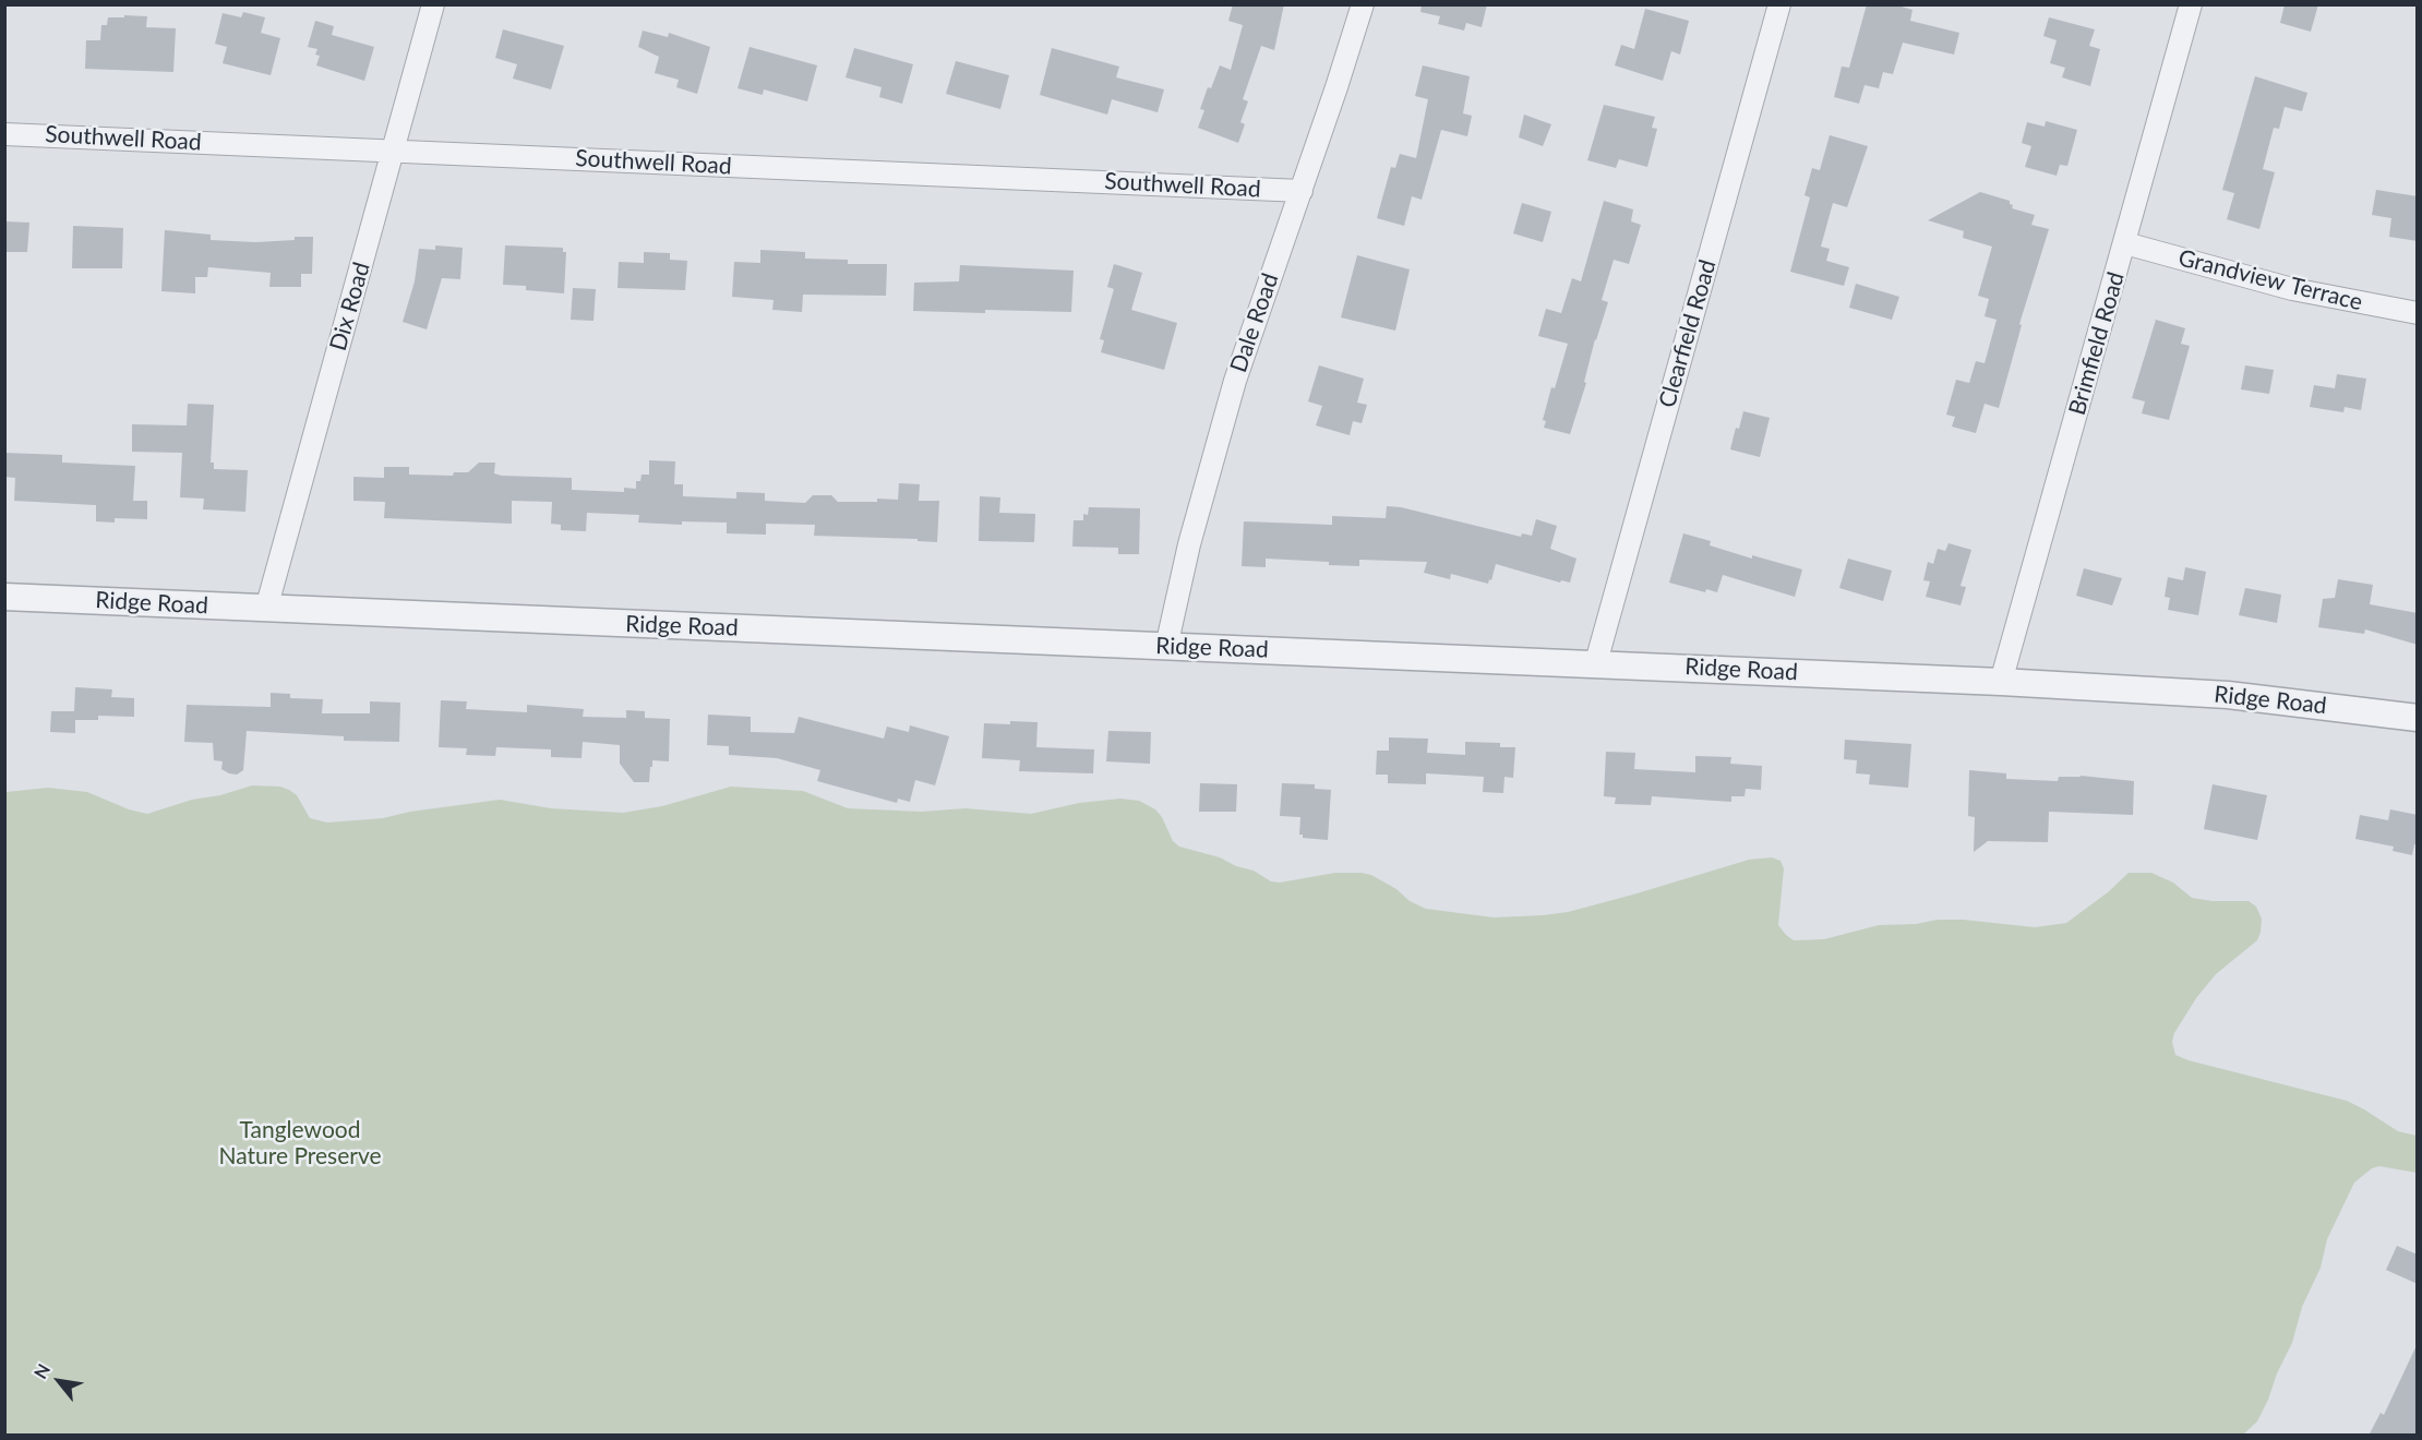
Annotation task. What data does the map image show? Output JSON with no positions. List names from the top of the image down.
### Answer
{
  "streets": {
    "street": [
      "Southwell Road",
      "Grandview Terrace",
      "Dix Road",
      "Dale Road",
      "Clearfield Road",
      "Brimfield Road",
      "Ridge Road"
    ]
  },
  "crossings": [
    ["Southwell Road", "Dix Road"],
    ["Southwell Road", "Dale Road"],
    ["Grandview Terrace", "Brimfield Road"],
    ["Dix Road", "Ridge Road"],
    ["Dale Road", "Ridge Road"],
    ["Clearfield Road", "Ridge Road"],
    ["Brimfield Road", "Ridge Road"]
  ],
  "parks": ["Tanglewood Nature Preserve"],
  "north": "top left"
}
